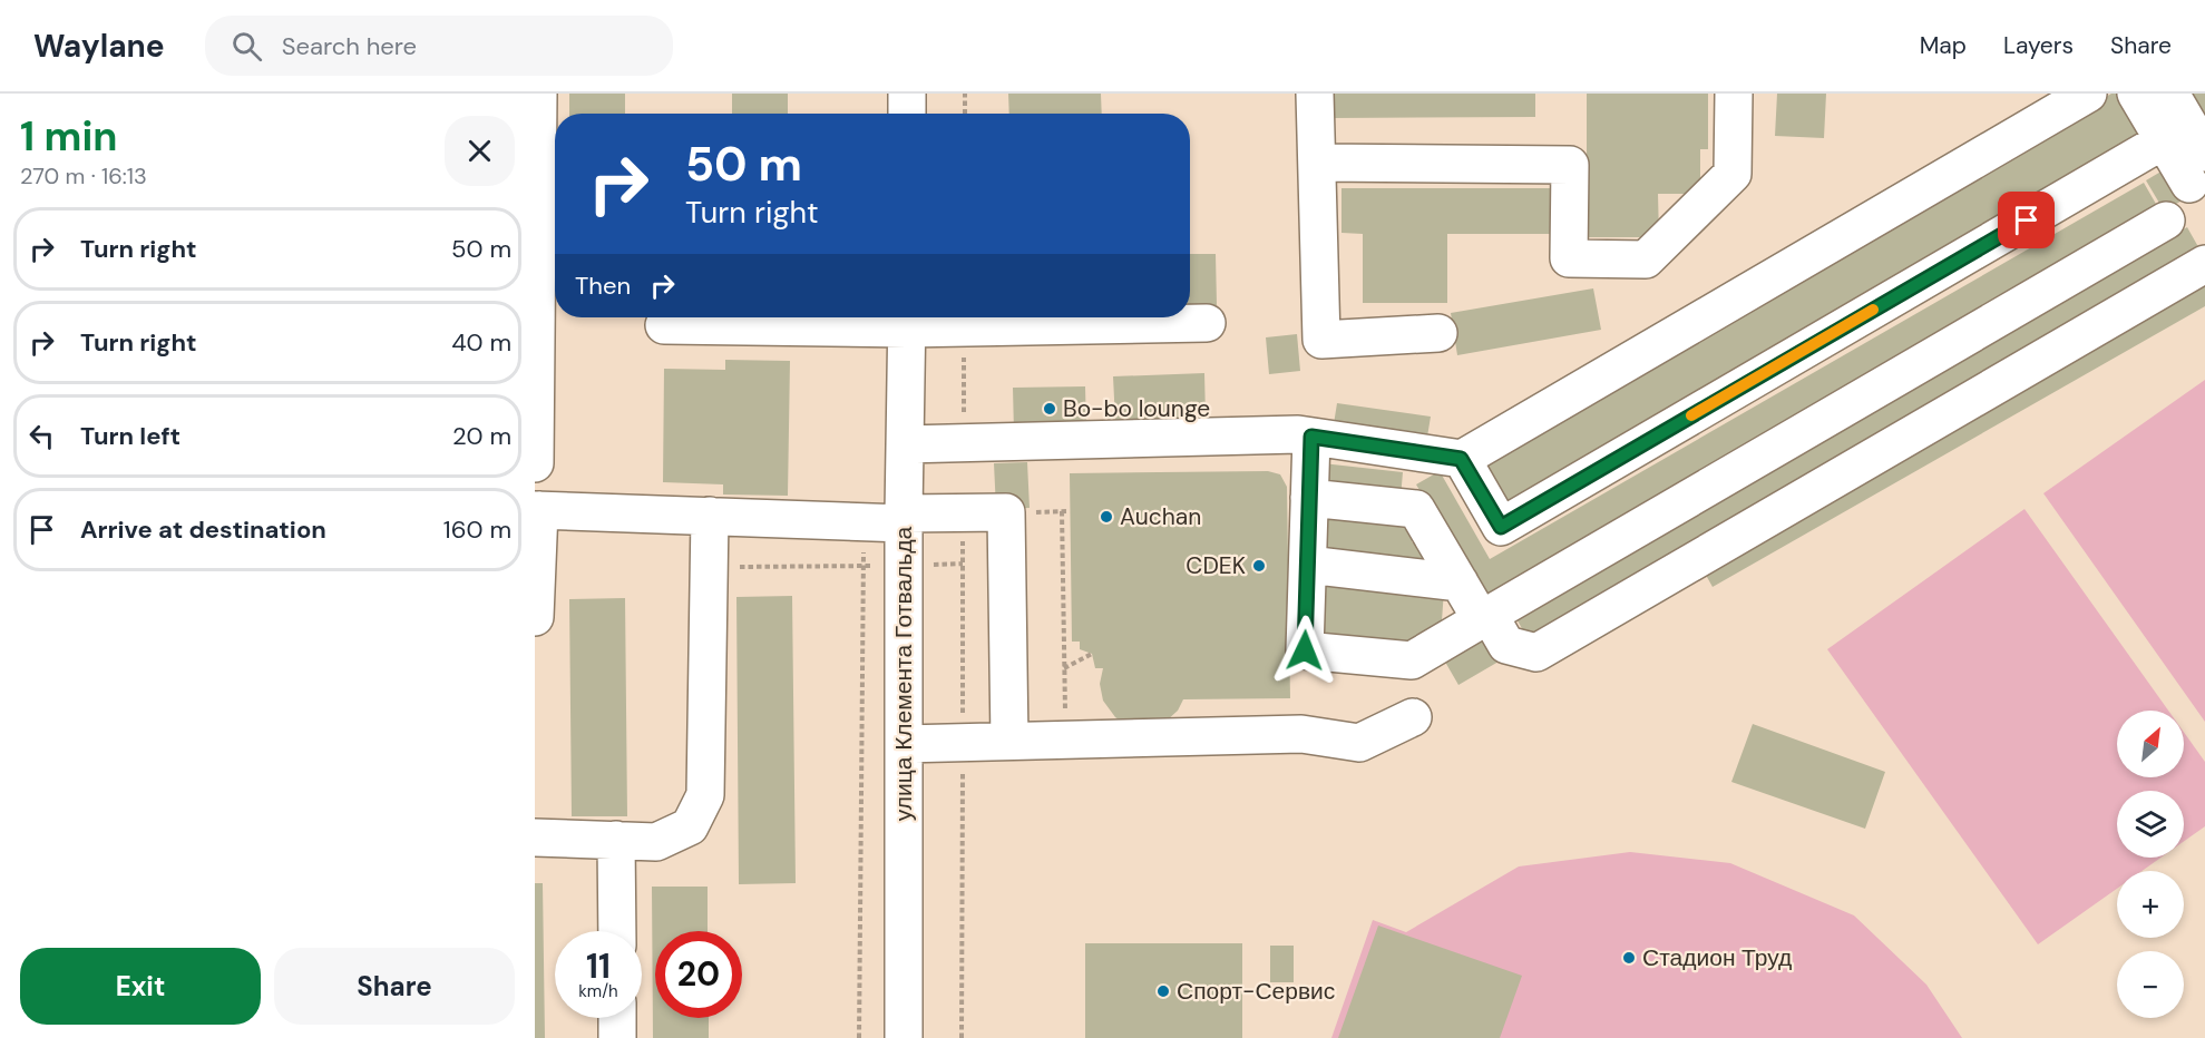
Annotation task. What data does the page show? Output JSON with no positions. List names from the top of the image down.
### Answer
{
  "streets": {
    "street": ["улица Клемента Готвальда"]
  },
  "places": [
    "Bo-bo lounge",
    "Auchan",
    "CDEK",
    "Стадион Труд",
    "Спорт-Сервис"
  ],
  "north": "top right",
  "page": {
    "header": "Waylane",
    "search": "Search here",
    "nav": ["Map", "Layers", "Share"],
    "heading": ["1 min", "270 m · 16:13"],
    "turn": ["50 m", "Turn right"],
    "list": [
      {
        "name": "Turn right",
        "value": "50 m"
      },
      {
        "name": "Turn right",
        "value": "40 m"
      },
      {
        "name": "Turn left",
        "value": "20 m"
      },
      {
        "name": "Arrive at destination",
        "value": "160 m"
      }
    ],
    "then": "Then",
    "map_buttons": ["+", "−"],
    "speed": "11 km/h",
    "limit": "20",
    "buttons": ["Exit", "Share"]
  }
}
